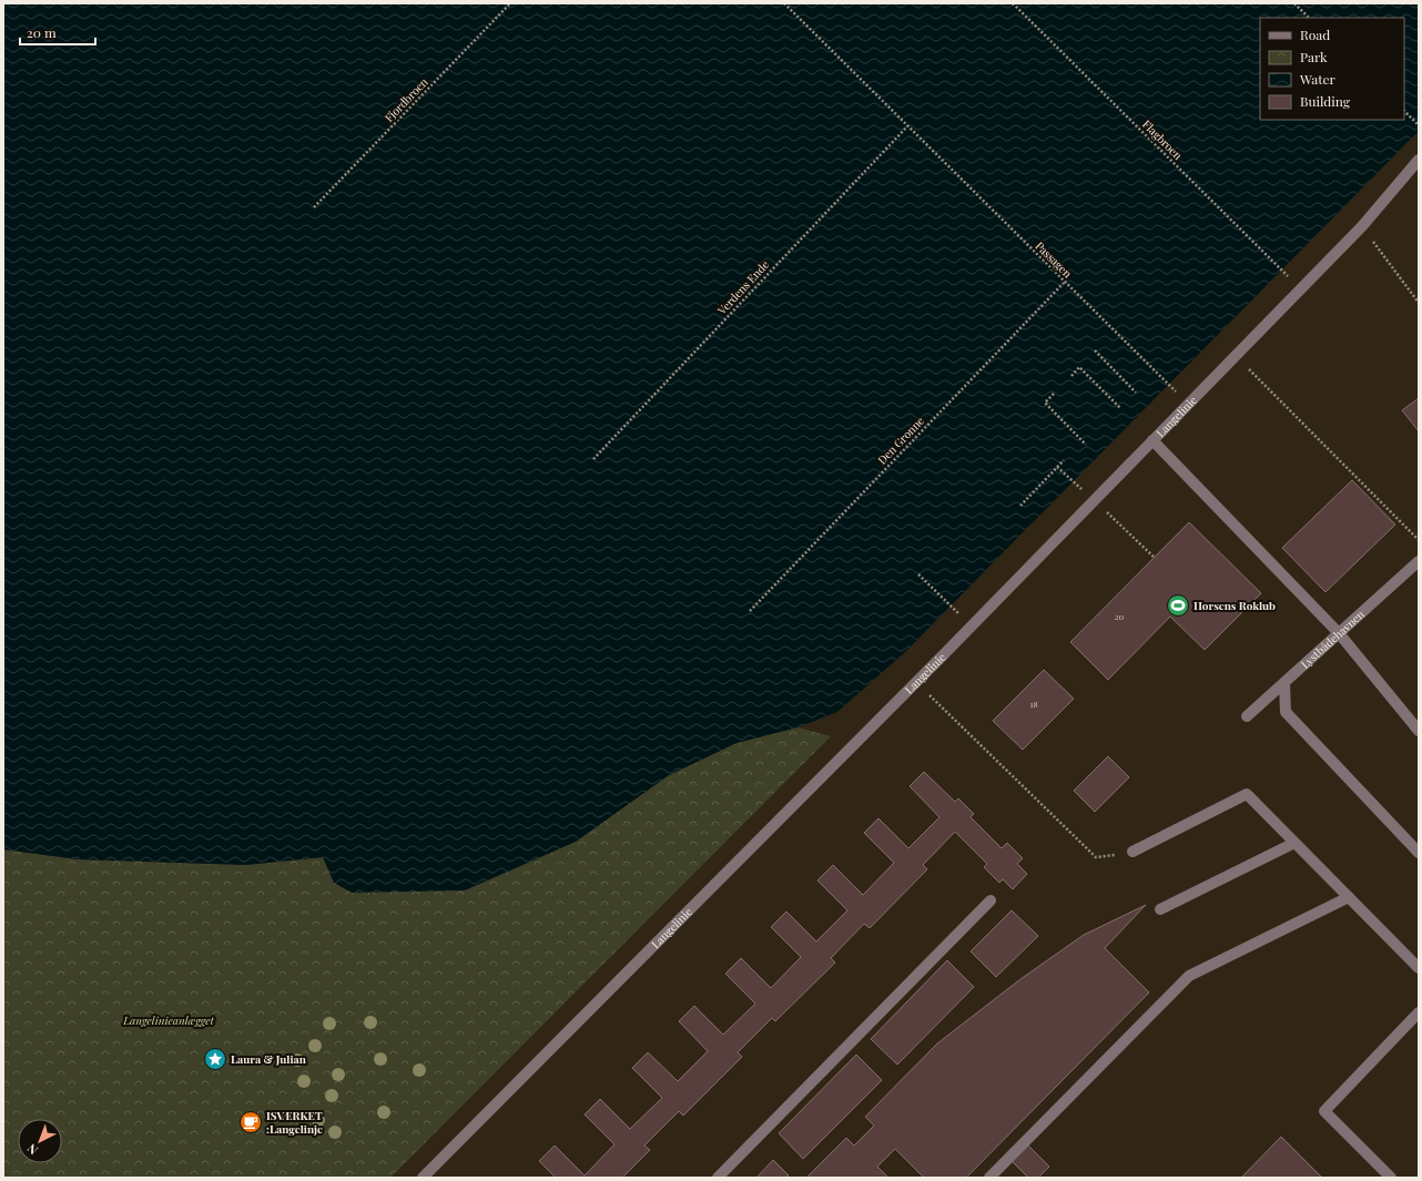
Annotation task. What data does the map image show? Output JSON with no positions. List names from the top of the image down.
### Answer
{
  "streets": {
    "street": ["Langelinie", "Lystbådehavnen"],
    "path": [
      "Fjordbroen",
      "Flagbroen",
      "Passagen",
      "Verdens Ende",
      "Den Gronne"
    ]
  },
  "crossings": [
    ["Flagbroen", "Langelinie"],
    ["Passagen", "Verdens Ende"],
    ["Passagen", "Langelinie"],
    ["Passagen", "Den Gronne"]
  ],
  "parks": ["Langelinieanlægget"],
  "places": {
    "sports": ["Horsens Roklub"],
    "place": ["Laura & Julian"],
    "cafe": ["ISVÆRKET :Langelinje"]
  },
  "house_numbers": ["20", "18"],
  "legend": [
    "Road",
    "Park",
    "Water",
    "Building"
  ],
  "scale_bar": "20 m",
  "north": "bottom left"
}
